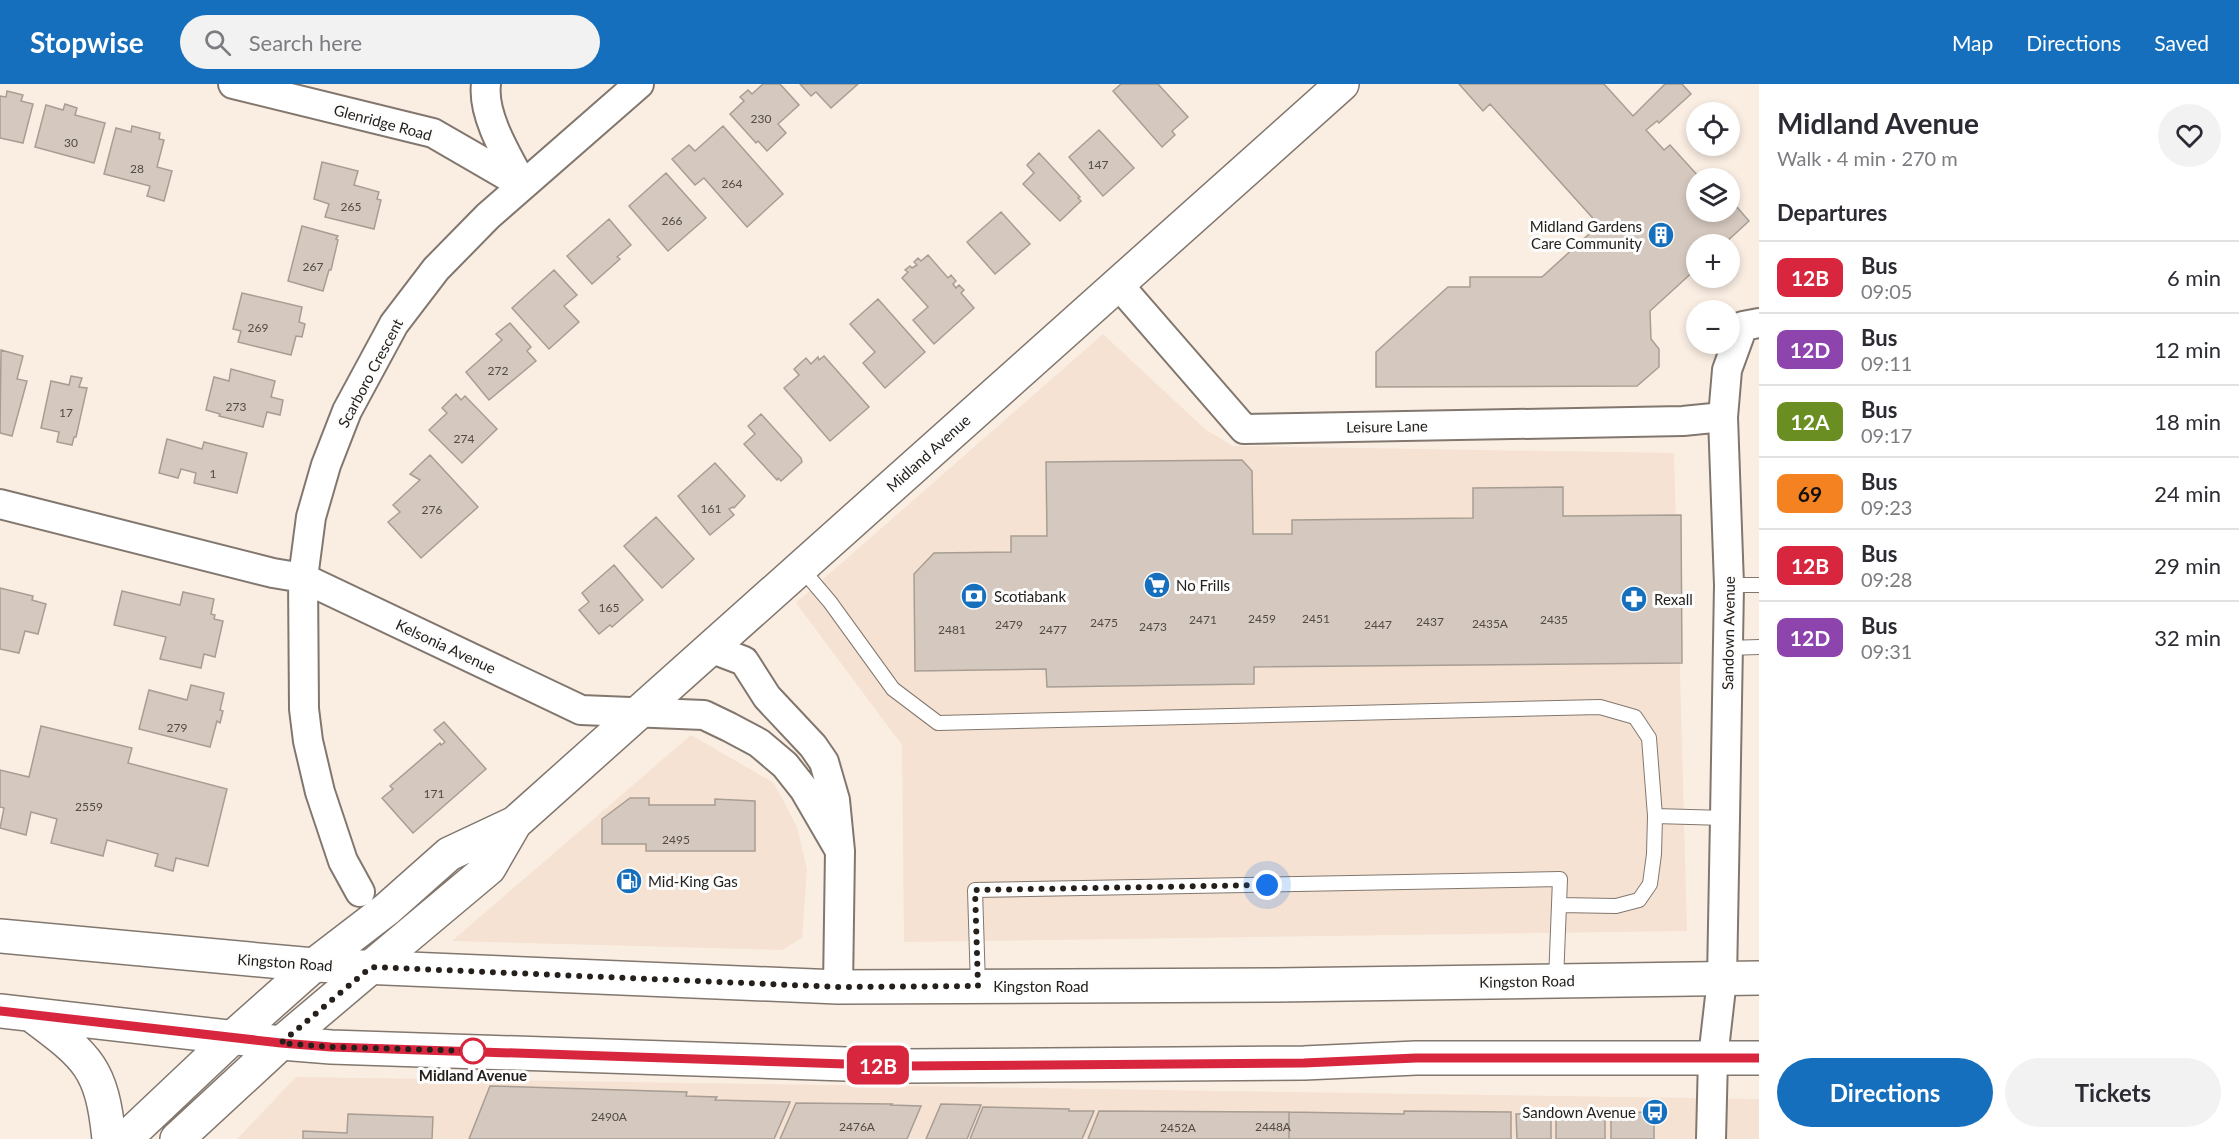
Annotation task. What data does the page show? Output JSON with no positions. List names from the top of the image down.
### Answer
{
  "streets": {
    "main road": ["Midland Avenue", "Kingston Road"],
    "street": [
      "Glenridge Road",
      "Scarboro Crescent",
      "Leisure Lane",
      "Sandown Avenue",
      "Kelsonia Avenue"
    ]
  },
  "crossings": [
    ["Glenridge Road", "Scarboro Crescent"],
    ["Scarboro Crescent", "Kelsonia Avenue"],
    ["Leisure Lane", "Midland Avenue"],
    ["Leisure Lane", "Sandown Avenue"],
    ["Midland Avenue", "Kelsonia Avenue"],
    ["Midland Avenue", "Kingston Road"],
    ["Sandown Avenue", "Kingston Road"]
  ],
  "places": {
    "building": ["Midland Gardens Care Community"],
    "supermarket": ["No Frills"],
    "bank": ["Scotiabank"],
    "pharmacy": ["Rexall"],
    "fuel station": ["Mid-King Gas"],
    "other": ["Midland Avenue"],
    "bus stop": ["Sandown Avenue"]
  },
  "lines": ["bus line 12B"],
  "house_numbers": [
    "230",
    "30",
    "147",
    "28",
    "264",
    "265",
    "266",
    "267",
    "269",
    "272",
    "273",
    "17",
    "274",
    "1",
    "161",
    "276",
    "165",
    "2459",
    "2451",
    "2471",
    "2435",
    "2437",
    "2475",
    "2435A",
    "2479",
    "2447",
    "2473",
    "2481",
    "2477",
    "279",
    "171",
    "2559",
    "2495",
    "2490A",
    "2476A",
    "2448A",
    "2452A"
  ],
  "page": {
    "header": "Stopwise",
    "search": "Search here",
    "nav": ["Map", "Directions", "Saved"],
    "on_map": "12B",
    "heading": [
      ["Midland Avenue", "Walk · 4 min · 270 m"],
      "Departures"
    ],
    "map_buttons": ["+", "−"],
    "list": [
      {
        "mark": "12B",
        "name": "Bus",
        "note": "09:05",
        "value": "6 min"
      },
      {
        "mark": "12D",
        "name": "Bus",
        "note": "09:11",
        "value": "12 min"
      },
      {
        "mark": "12A",
        "name": "Bus",
        "note": "09:17",
        "value": "18 min"
      },
      {
        "mark": "69",
        "name": "Bus",
        "note": "09:23",
        "value": "24 min"
      },
      {
        "mark": "12B",
        "name": "Bus",
        "note": "09:28",
        "value": "29 min"
      },
      {
        "mark": "12D",
        "name": "Bus",
        "note": "09:31",
        "value": "32 min"
      }
    ],
    "buttons": ["Directions", "Tickets"]
  }
}
